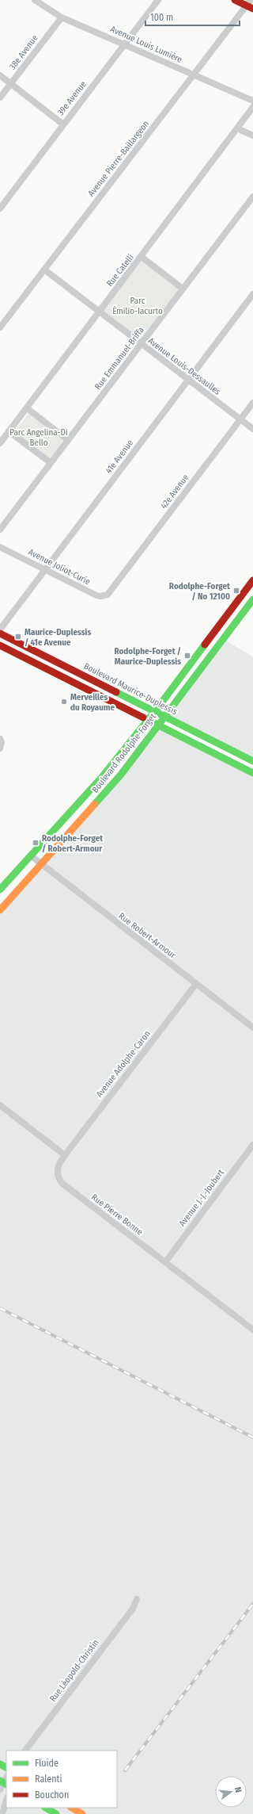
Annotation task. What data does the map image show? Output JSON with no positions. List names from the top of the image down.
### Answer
{
  "streets": {
    "street": [
      "Avenue Louis Lumière",
      "38e Avenue",
      "39e Avenue",
      "Avenue Pierre-Baillargeon",
      "Rue Catelli",
      "Rue Emmanuel-Briffa",
      "Avenue Louis-Dessaulles",
      "41e Avenue",
      "42e Avenue",
      "Avenue Joliot-Curie",
      "Boulevard Maurice-Duplessis",
      "Boulevard Rodolphe-Forget",
      "Rue Robert-Armour",
      "Avenue Adolphe-Caron",
      "Avenue J.-J.-Joubert",
      "Rue Pierre Bonne",
      "Rue Léopold-Christin"
    ]
  },
  "crossings": [
    ["Avenue Louis Lumière", "38e Avenue"],
    ["Avenue Louis Lumière", "39e Avenue"],
    ["Avenue Louis Lumière", "Avenue Pierre-Baillargeon"],
    ["Avenue Pierre-Baillargeon", "Avenue Louis-Dessaulles"],
    ["Rue Catelli", "Avenue Louis-Dessaulles"],
    ["Rue Emmanuel-Briffa", "Avenue Louis-Dessaulles"],
    ["Avenue Louis-Dessaulles", "41e Avenue"],
    ["Avenue Louis-Dessaulles", "42e Avenue"],
    ["41e Avenue", "Avenue Joliot-Curie"],
    ["42e Avenue", "Avenue Joliot-Curie"],
    ["Boulevard Maurice-Duplessis", "Boulevard Rodolphe-Forget"],
    ["Boulevard Rodolphe-Forget", "Rue Robert-Armour"],
    ["Rue Robert-Armour", "Avenue Adolphe-Caron"],
    ["Avenue Adolphe-Caron", "Rue Pierre Bonne"],
    ["Avenue J.-J.-Joubert", "Rue Pierre Bonne"]
  ],
  "parks": ["Parc Émilio-Iacurto", "Parc Angelina-Di Bello"],
  "places": {
    "transit": [
      "Rodolphe-Forget / No 12100",
      "Maurice-Duplessis / 41e Avenue",
      "Rodolphe-Forget / Maurice-Duplessis",
      "Rodolphe-Forget / Robert-Armour"
    ],
    "other": ["Merveilles du Royaume"]
  },
  "legend": ["Fluide", "Ralenti", "Bouchon"],
  "scale_bar": "100 m",
  "north": "right"
}
